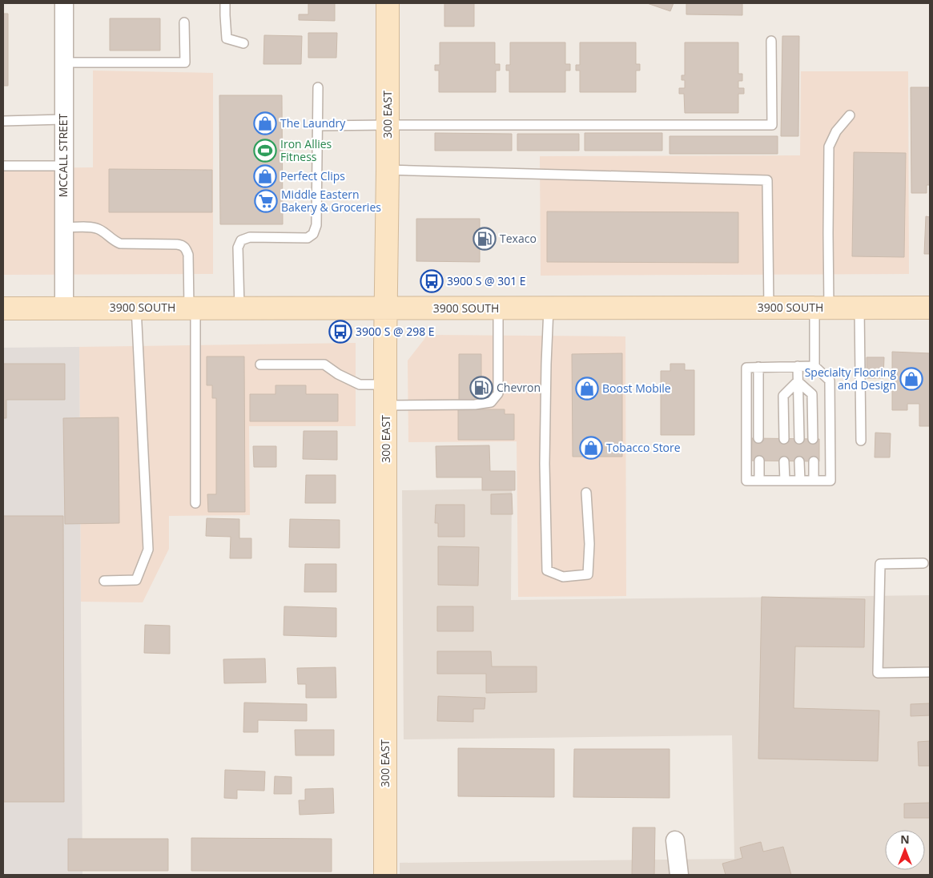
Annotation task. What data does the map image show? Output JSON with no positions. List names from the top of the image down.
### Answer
{
  "streets": {
    "main road": ["300 EAST", "3900 SOUTH"],
    "street": ["MCCALL STREET"]
  },
  "crossings": [
    ["300 EAST", "3900 SOUTH"],
    ["MCCALL STREET", "3900 SOUTH"]
  ],
  "places": {
    "shop": [
      "The Laundry",
      "Perfect Clips",
      "Specialty Flooring and Design",
      "Boost Mobile",
      "Tobacco Store"
    ],
    "sports": ["Iron Allies Fitness"],
    "supermarket": ["Middle Eastern Bakery & Groceries"],
    "fuel station": ["Texaco", "Chevron"],
    "bus stop": ["3900 S @ 301 E", "3900 S @ 298 E"]
  },
  "north": "top"
}
